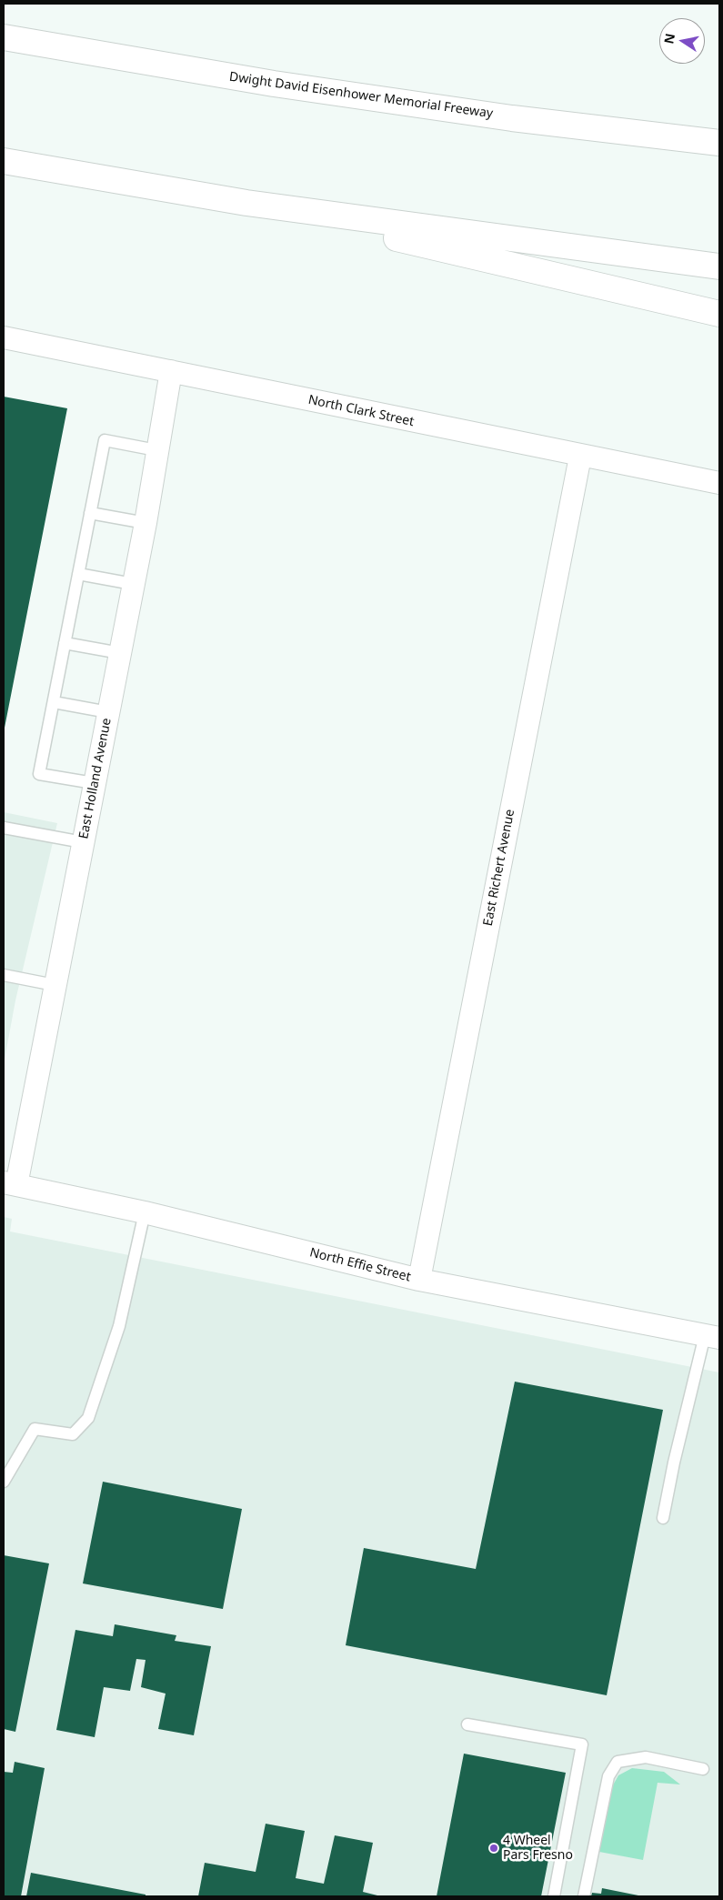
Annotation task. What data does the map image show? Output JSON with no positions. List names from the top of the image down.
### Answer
{
  "streets": {
    "highway": ["Dwight David Eisenhower Memorial Freeway"],
    "street": [
      "North Clark Street",
      "East Holland Avenue",
      "East Richert Avenue",
      "North Effie Street"
    ]
  },
  "crossings": [
    ["North Clark Street", "East Holland Avenue"],
    ["North Clark Street", "East Richert Avenue"],
    ["East Holland Avenue", "North Effie Street"],
    ["East Richert Avenue", "North Effie Street"]
  ],
  "places": ["4 Wheel Pars Fresno"],
  "north": "left"
}
